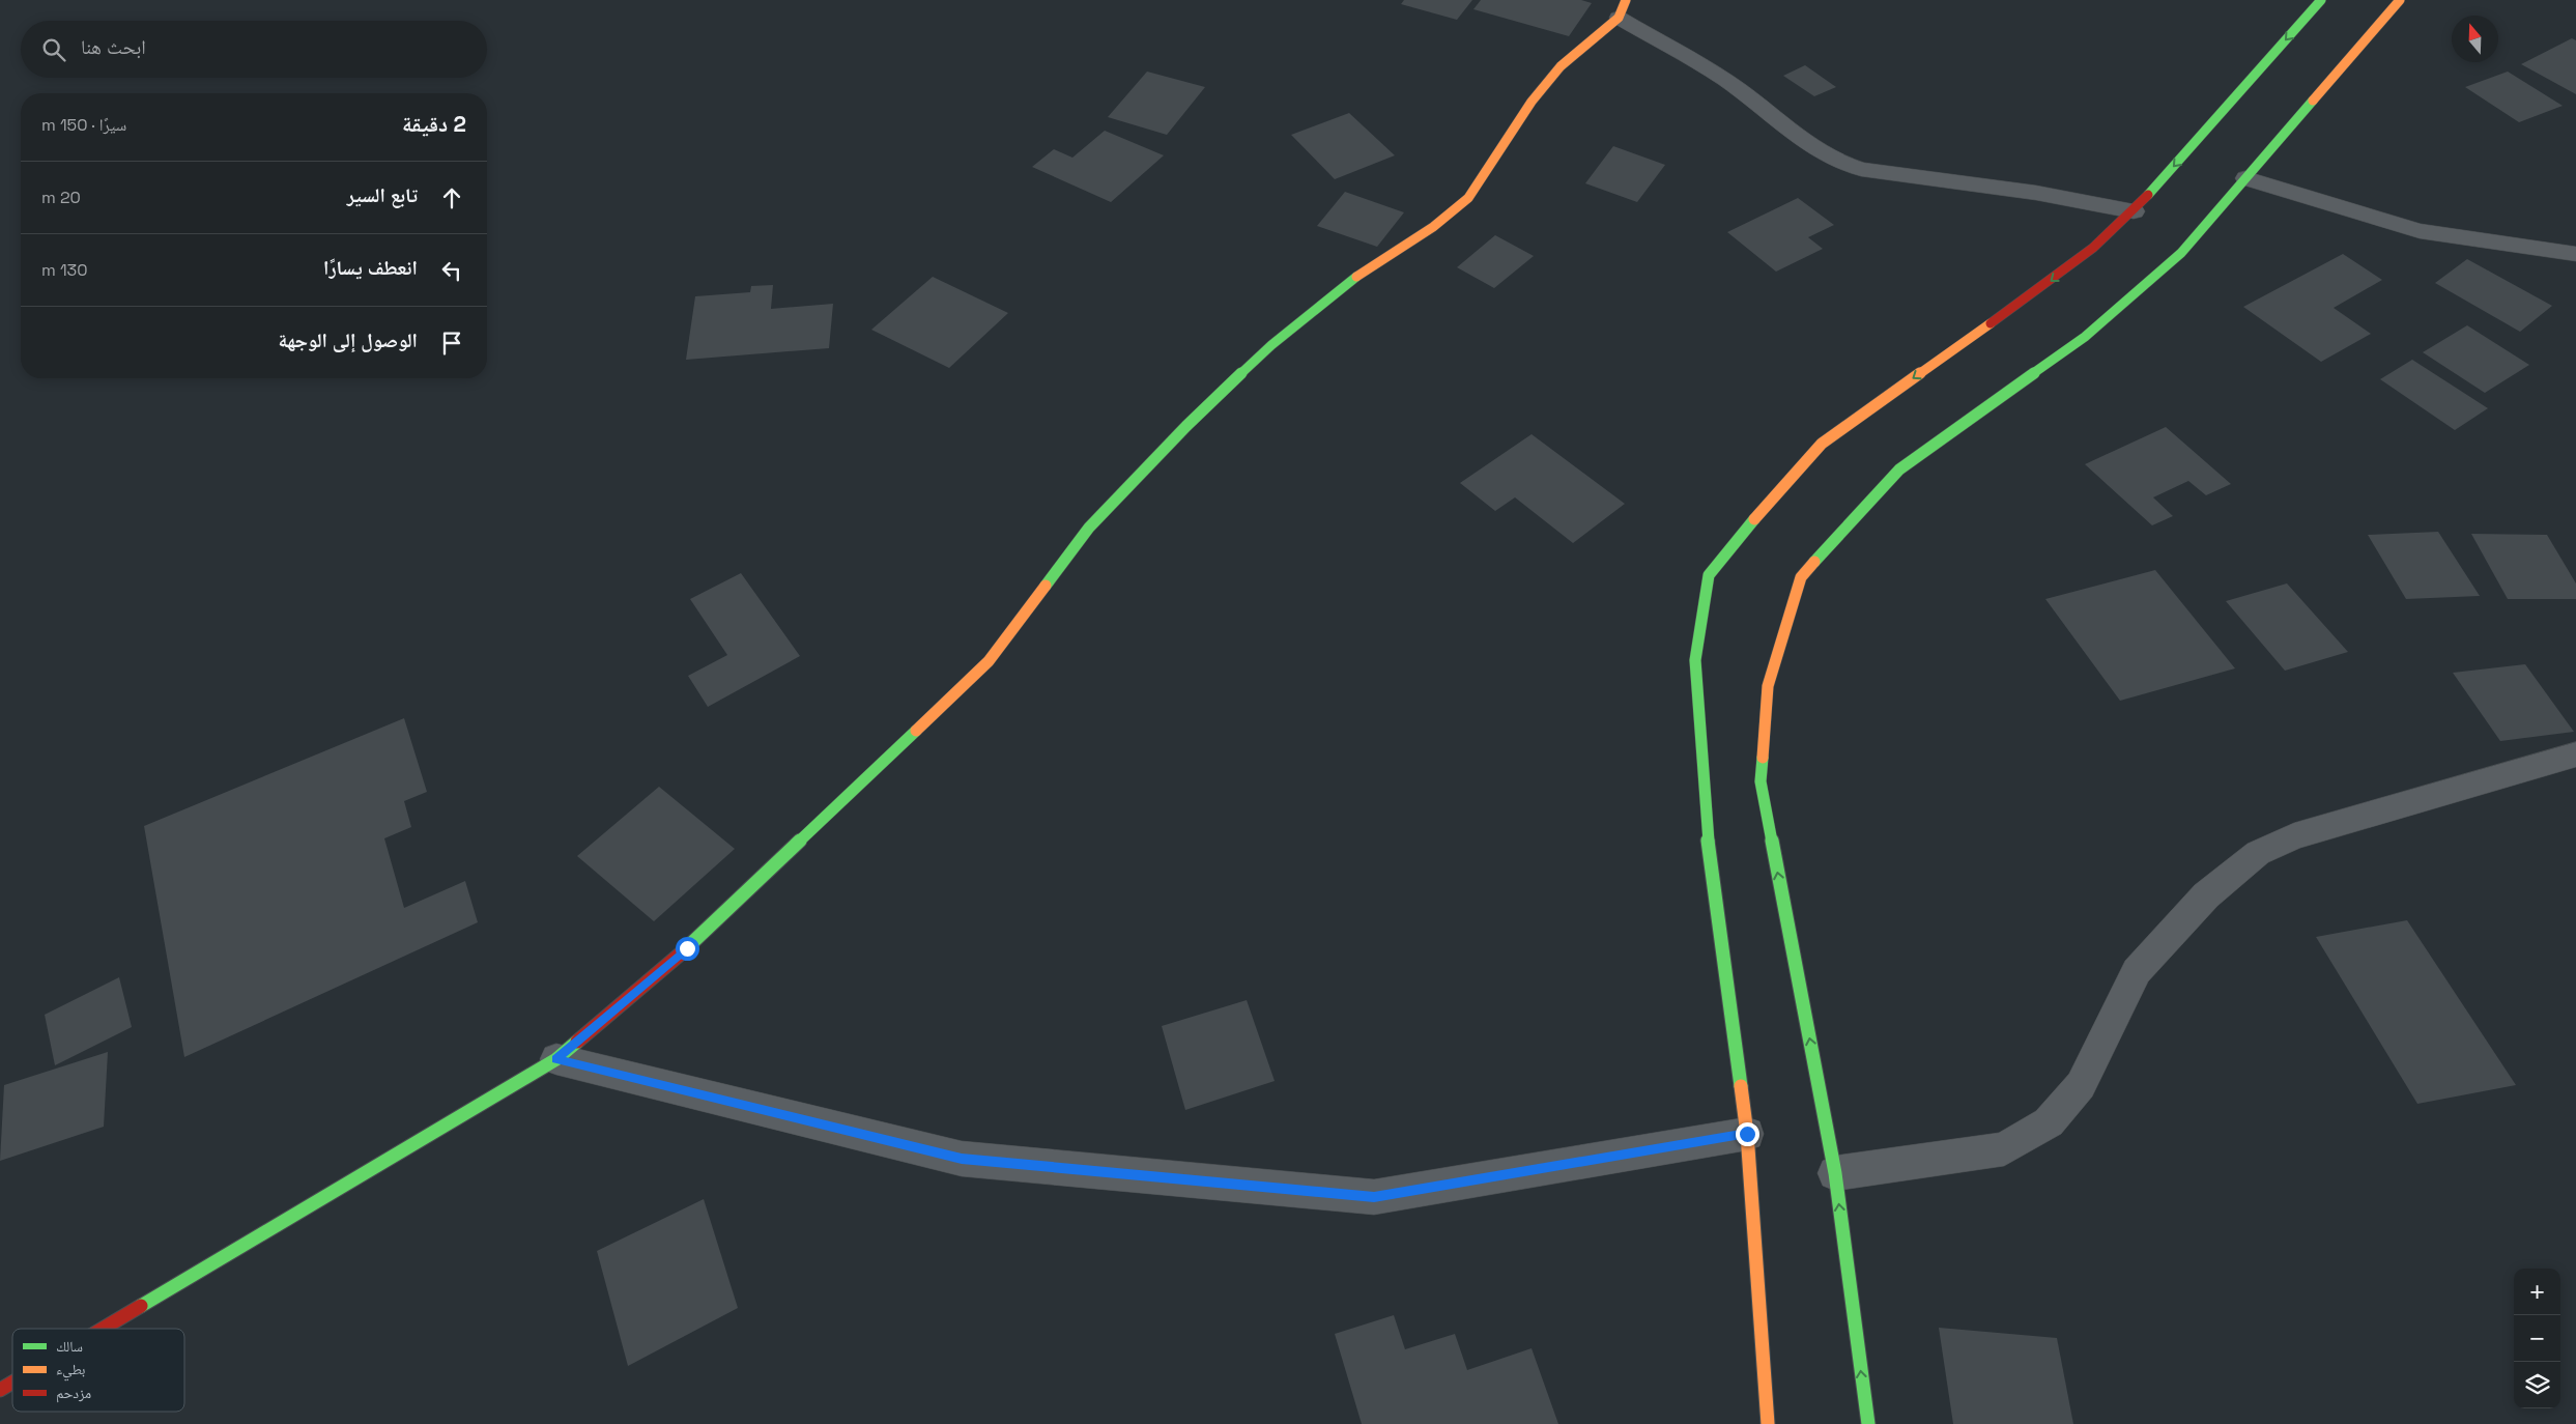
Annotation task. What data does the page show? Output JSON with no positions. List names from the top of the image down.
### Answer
{
  "legend": ["سالك", "بطيء", "مزدحم"],
  "north": "top",
  "page": {
    "search": "ابحث هنا",
    "heading": ["2 دقيقة", "سيرًا · 150 m"],
    "list": [
      ["تابع السير", "20 m"],
      ["انعطف يسارًا", "130 m"],
      "الوصول إلى الوجهة"
    ],
    "map_buttons": ["+", "−"]
  }
}
